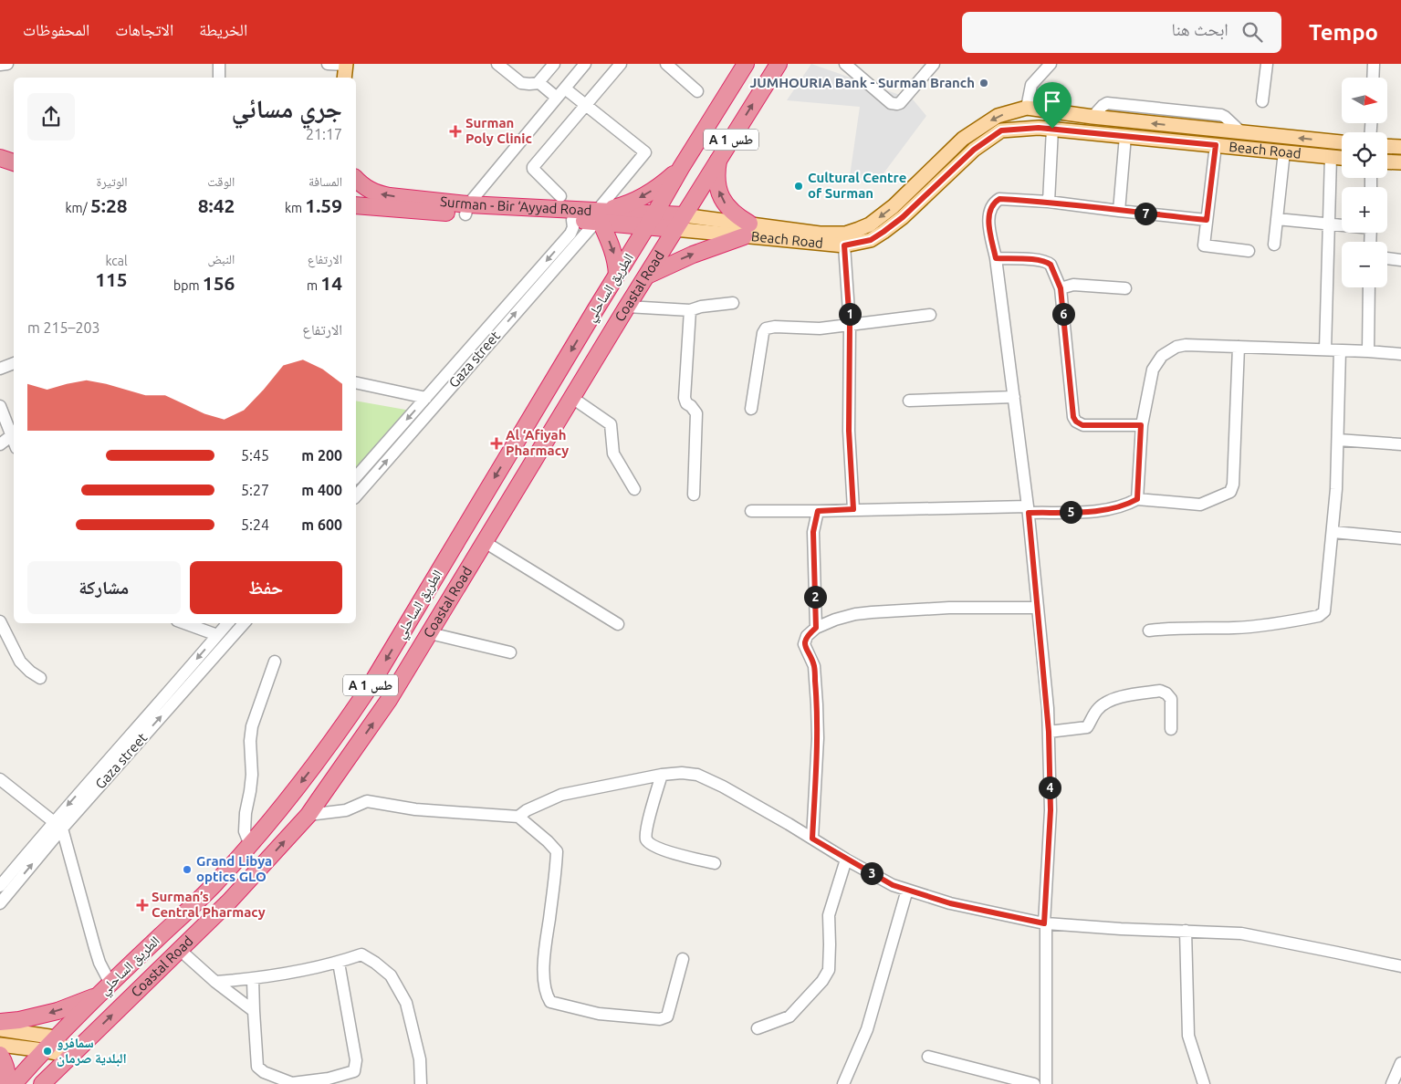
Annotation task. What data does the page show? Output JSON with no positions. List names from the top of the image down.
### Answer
{
  "streets": {
    "highway": [
      "A 1 طس",
      "Surman - Bir ‘Ayyad Road",
      "Coastal Road",
      "الطريق الساحلي"
    ],
    "main road": ["Beach Road"],
    "street": ["Gaza street"]
  },
  "crossings": [
    ["Beach Road", "Surman - Bir ‘Ayyad Road"],
    ["Beach Road", "Coastal Road"],
    ["Surman - Bir ‘Ayyad Road", "Coastal Road"],
    ["Surman - Bir ‘Ayyad Road", "الطريق الساحلي"],
    ["Surman - Bir ‘Ayyad Road", "Gaza street"]
  ],
  "one_way": ["Coastal Road", "الطريق الساحلي"],
  "places": {
    "other": [
      "JUMHOURIA Bank - Surman Branch",
      "Cultural Centre of Surman",
      "Grand Libya optics GLO",
      "سمافرو البلدية صرمان"
    ],
    "health": ["Surman Poly Clinic", "Al ‘Afiyah Pharmacy", "Surman’s Central Pharmacy"]
  },
  "north": "right",
  "page": {
    "header": "Tempo",
    "search": "ابحث هنا",
    "nav": ["الخريطة", "الاتجاهات", "المحفوظات"],
    "map_buttons": ["+", "−"],
    "heading": ["جري مسائي", "21:17"],
    "stats": [
      ["المسافة", "1.59 km"],
      ["الوقت", "8:42"],
      ["الوتيرة", "5:28 /km"],
      ["الارتفاع", "14 m"],
      ["النبض", "156 bpm"],
      ["kcal", "115"]
    ],
    "pins": [
      "7",
      "1",
      "6",
      "5",
      "2",
      "4",
      "3"
    ],
    "chart": ["الارتفاع", "203–215 m"],
    "list": [
      {
        "name": "200 m",
        "note": "5:45"
      },
      {
        "name": "400 m",
        "note": "5:27"
      },
      {
        "name": "600 m",
        "note": "5:24"
      }
    ],
    "buttons": ["حفظ", "مشاركة"]
  }
}
